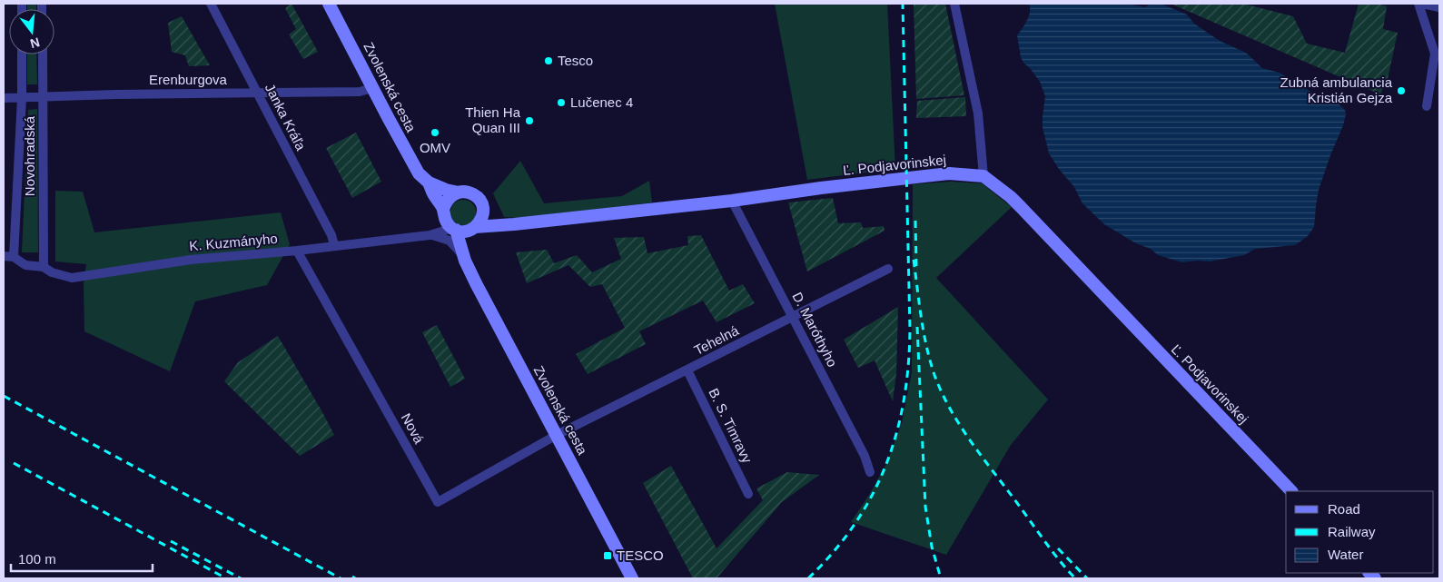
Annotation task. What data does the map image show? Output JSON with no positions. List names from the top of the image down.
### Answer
{
  "streets": {
    "street": [
      "Erenburgova",
      "Zvolenská cesta",
      "Janka Kráľa",
      "Novohradská",
      "Ľ. Podjavorinskej",
      "K. Kuzmányho",
      "D. Maróthyho",
      "Tehelná",
      "B. S. Timravy",
      "Nová"
    ]
  },
  "crossings": [
    ["Erenburgova", "Zvolenská cesta"],
    ["Erenburgova", "Janka Kráľa"],
    ["Erenburgova", "Novohradská"],
    ["Zvolenská cesta", "Ľ. Podjavorinskej"],
    ["Zvolenská cesta", "K. Kuzmányho"],
    ["Zvolenská cesta", "Tehelná"],
    ["Zvolenská cesta", "Nová"],
    ["Janka Kráľa", "K. Kuzmányho"],
    ["Novohradská", "K. Kuzmányho"],
    ["Ľ. Podjavorinskej", "K. Kuzmányho"],
    ["Ľ. Podjavorinskej", "D. Maróthyho"],
    ["K. Kuzmányho", "Nová"],
    ["D. Maróthyho", "Tehelná"],
    ["Tehelná", "B. S. Timravy"],
    ["Tehelná", "Nová"]
  ],
  "places": {
    "other": [
      "Tesco",
      "Zubná ambulancia Kristián Gejza",
      "Lučenec 4",
      "Thien Ha Quan III",
      "OMV"
    ],
    "transit": ["TESCO"]
  },
  "legend": ["Road", "Railway", "Water"],
  "scale_bar": "100 m",
  "north": "bottom"
}
